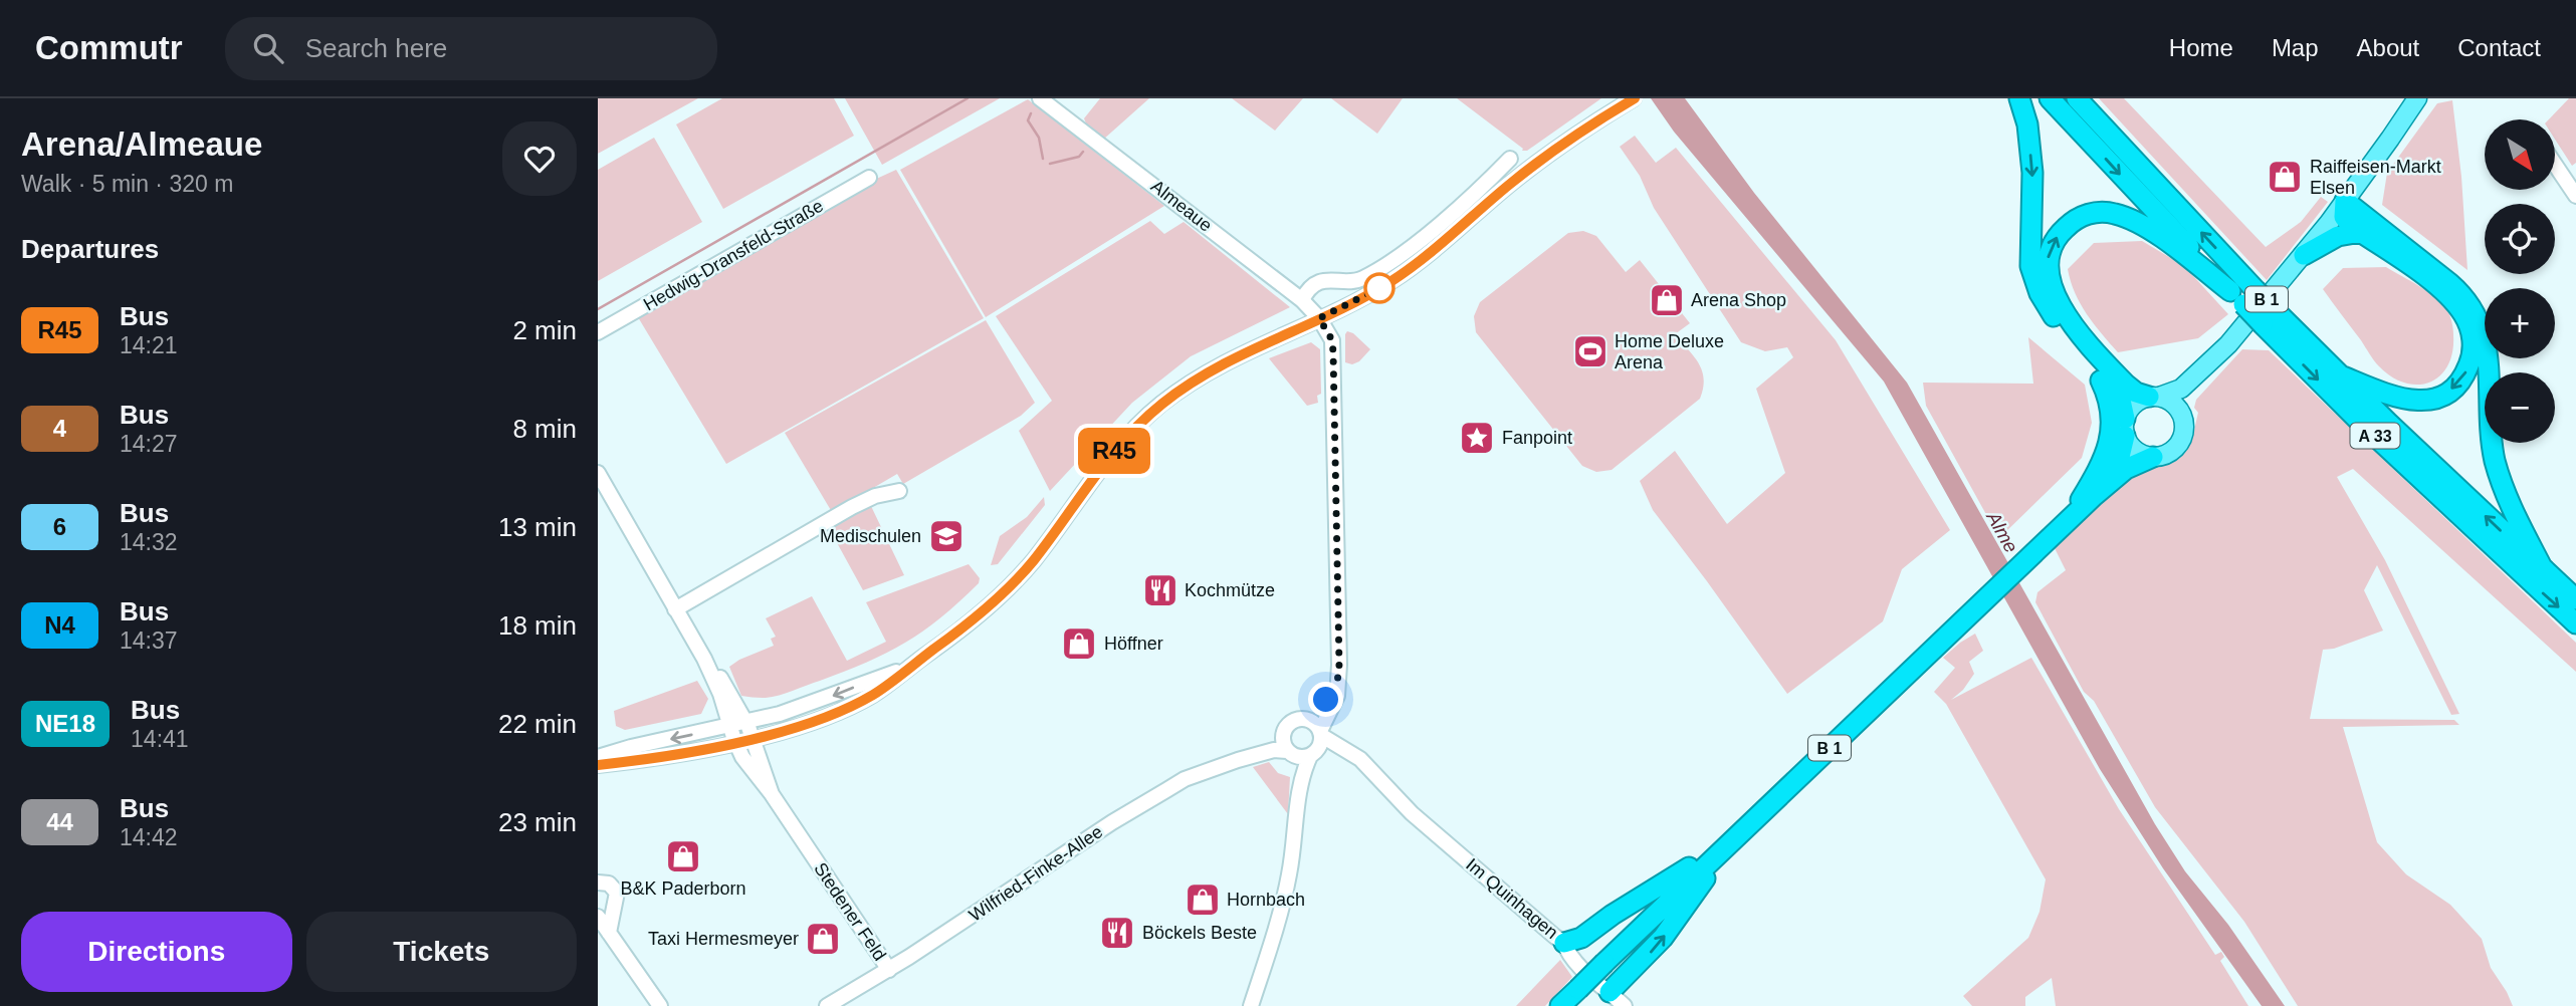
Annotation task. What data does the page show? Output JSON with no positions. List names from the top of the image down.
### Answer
{
  "streets": {
    "highway": ["B 1", "A 33"],
    "street": [
      "Almeaue",
      "Hedwig-Dransfeld-Straße",
      "Wilfried-Finke-Allee",
      "Im Quinhagen",
      "Stedener Feld"
    ]
  },
  "crossings": [
    ["B 1", "Im Quinhagen"],
    ["Wilfried-Finke-Allee", "Im Quinhagen"],
    ["Wilfried-Finke-Allee", "Stedener Feld"]
  ],
  "water": ["Alme"],
  "places": {
    "shop": [
      "Raiffeisen-Markt Elsen",
      "Arena Shop",
      "Höffner",
      "B&K Paderborn",
      "Hornbach",
      "Taxi Hermesmeyer"
    ],
    "sports": ["Home Deluxe Arena"],
    "place": ["Fanpoint"],
    "school or university": ["Medischulen"],
    "restaurant": ["Kochmütze", "Böckels Beste"]
  },
  "lines": ["bus line R45"],
  "north": "bottom right",
  "page": {
    "header": "Commutr",
    "search": "Search here",
    "nav": [
      "Home",
      "Map",
      "About",
      "Contact"
    ],
    "heading": [
      ["Arena/Almeaue", "Walk · 5 min · 320 m"],
      "Departures"
    ],
    "on_map": "R45",
    "map_buttons": ["+", "−"],
    "list": [
      {
        "mark": "R45",
        "name": "Bus",
        "note": "14:21",
        "value": "2 min"
      },
      {
        "mark": "4",
        "name": "Bus",
        "note": "14:27",
        "value": "8 min"
      },
      {
        "mark": "6",
        "name": "Bus",
        "note": "14:32",
        "value": "13 min"
      },
      {
        "mark": "N4",
        "name": "Bus",
        "note": "14:37",
        "value": "18 min"
      },
      {
        "mark": "NE18",
        "name": "Bus",
        "note": "14:41",
        "value": "22 min"
      },
      {
        "mark": "44",
        "name": "Bus",
        "note": "14:42",
        "value": "23 min"
      }
    ],
    "buttons": ["Directions", "Tickets"]
  }
}
